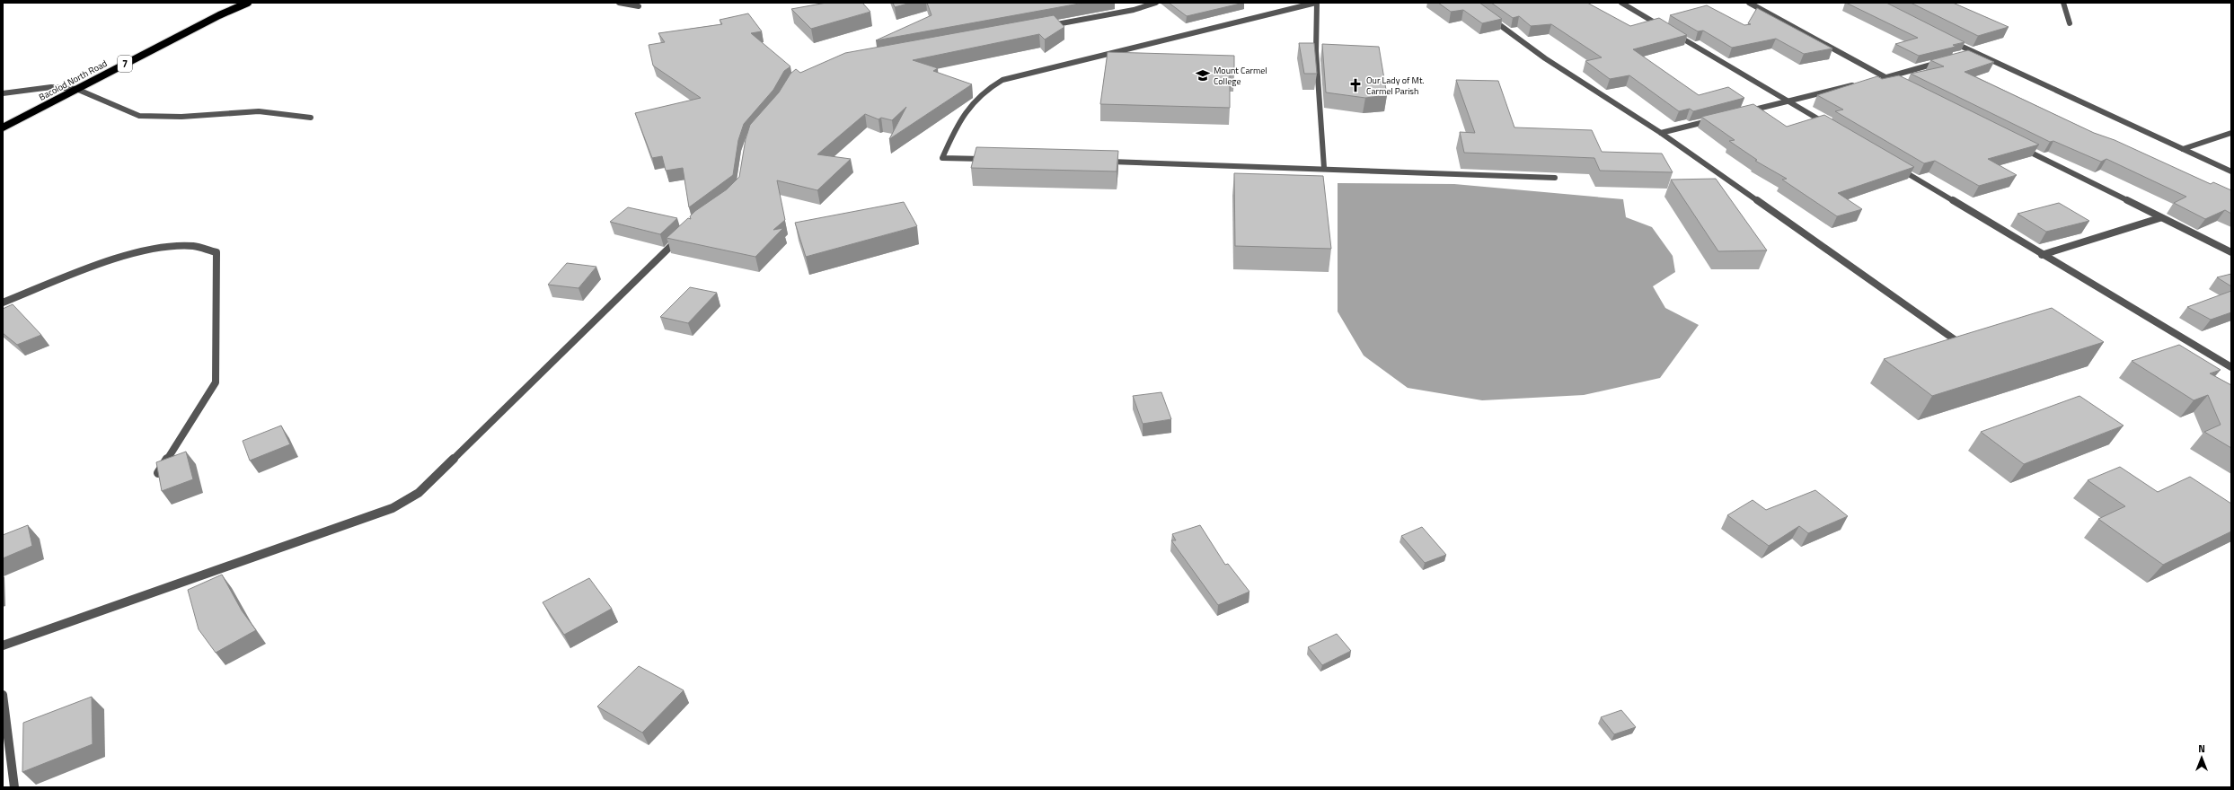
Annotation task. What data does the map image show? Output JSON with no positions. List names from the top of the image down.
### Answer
{
  "streets": {
    "highway": ["7", "Bacolod North Road"]
  },
  "places": {
    "school or university": ["Mount Carmel College"],
    "church": ["Our Lady of Mt. Carmel Parish"]
  },
  "north": "top"
}
